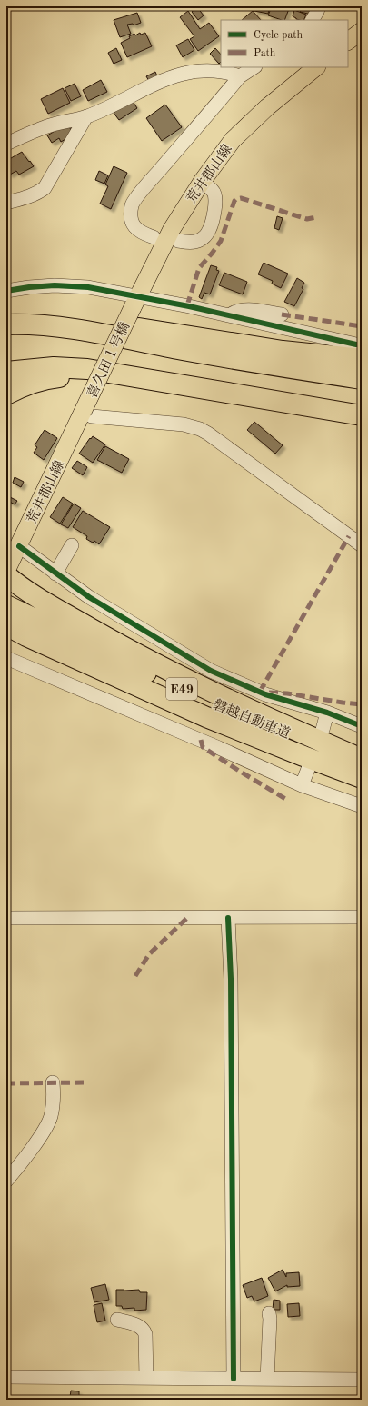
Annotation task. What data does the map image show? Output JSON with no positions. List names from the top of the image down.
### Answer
{
  "streets": {
    "highway": ["E49", "磐越自動車道"],
    "main road": ["荒井郡山線", "喜久田１号橋"]
  },
  "crossings": [
    ["荒井郡山線", "喜久田１号橋"]
  ],
  "legend": ["Cycle path", "Path"]
}
